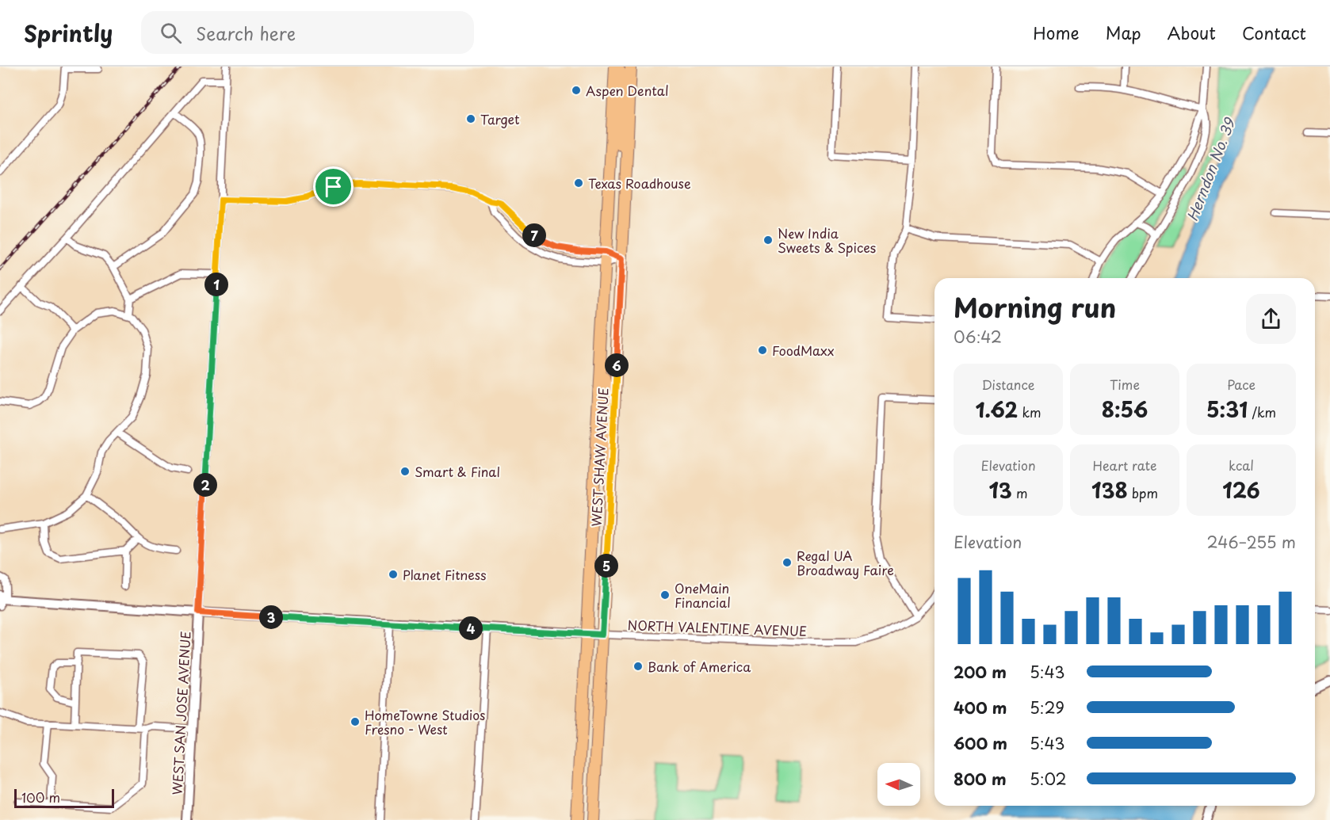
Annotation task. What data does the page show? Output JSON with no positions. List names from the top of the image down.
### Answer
{
  "streets": {
    "main road": ["WEST SHAW AVENUE"],
    "street": ["NORTH VALENTINE AVENUE", "WEST SAN JOSE AVENUE"]
  },
  "crossings": [
    ["WEST SHAW AVENUE", "NORTH VALENTINE AVENUE"],
    ["NORTH VALENTINE AVENUE", "WEST SAN JOSE AVENUE"]
  ],
  "water": ["Herndon No. 39"],
  "places": [
    "Aspen Dental",
    "Target",
    "Texas Roadhouse",
    "New India Sweets & Spices",
    "FoodMaxx",
    "Smart & Final",
    "Regal UA Broadway Faire",
    "Planet Fitness",
    "OneMain Financial",
    "Bank of America",
    "HomeTowne Studios Fresno - West"
  ],
  "scale_bar": "100 m",
  "north": "left",
  "page": {
    "header": "Sprintly",
    "search": "Search here",
    "nav": [
      "Home",
      "Map",
      "About",
      "Contact"
    ],
    "pins": [
      "7",
      "1",
      "6",
      "2",
      "5",
      "3",
      "4"
    ],
    "heading": ["Morning run", "06:42"],
    "stats": [
      ["Distance", "1.62 km"],
      ["Time", "8:56"],
      ["Pace", "5:31 /km"],
      ["Elevation", "13 m"],
      ["Heart rate", "138 bpm"],
      ["kcal", "126"]
    ],
    "chart": ["Elevation", "246–255 m"],
    "list": [
      {
        "name": "200 m",
        "note": "5:43"
      },
      {
        "name": "400 m",
        "note": "5:29"
      },
      {
        "name": "600 m",
        "note": "5:43"
      },
      {
        "name": "800 m",
        "note": "5:02"
      }
    ],
    "scale": "100 m"
  }
}
